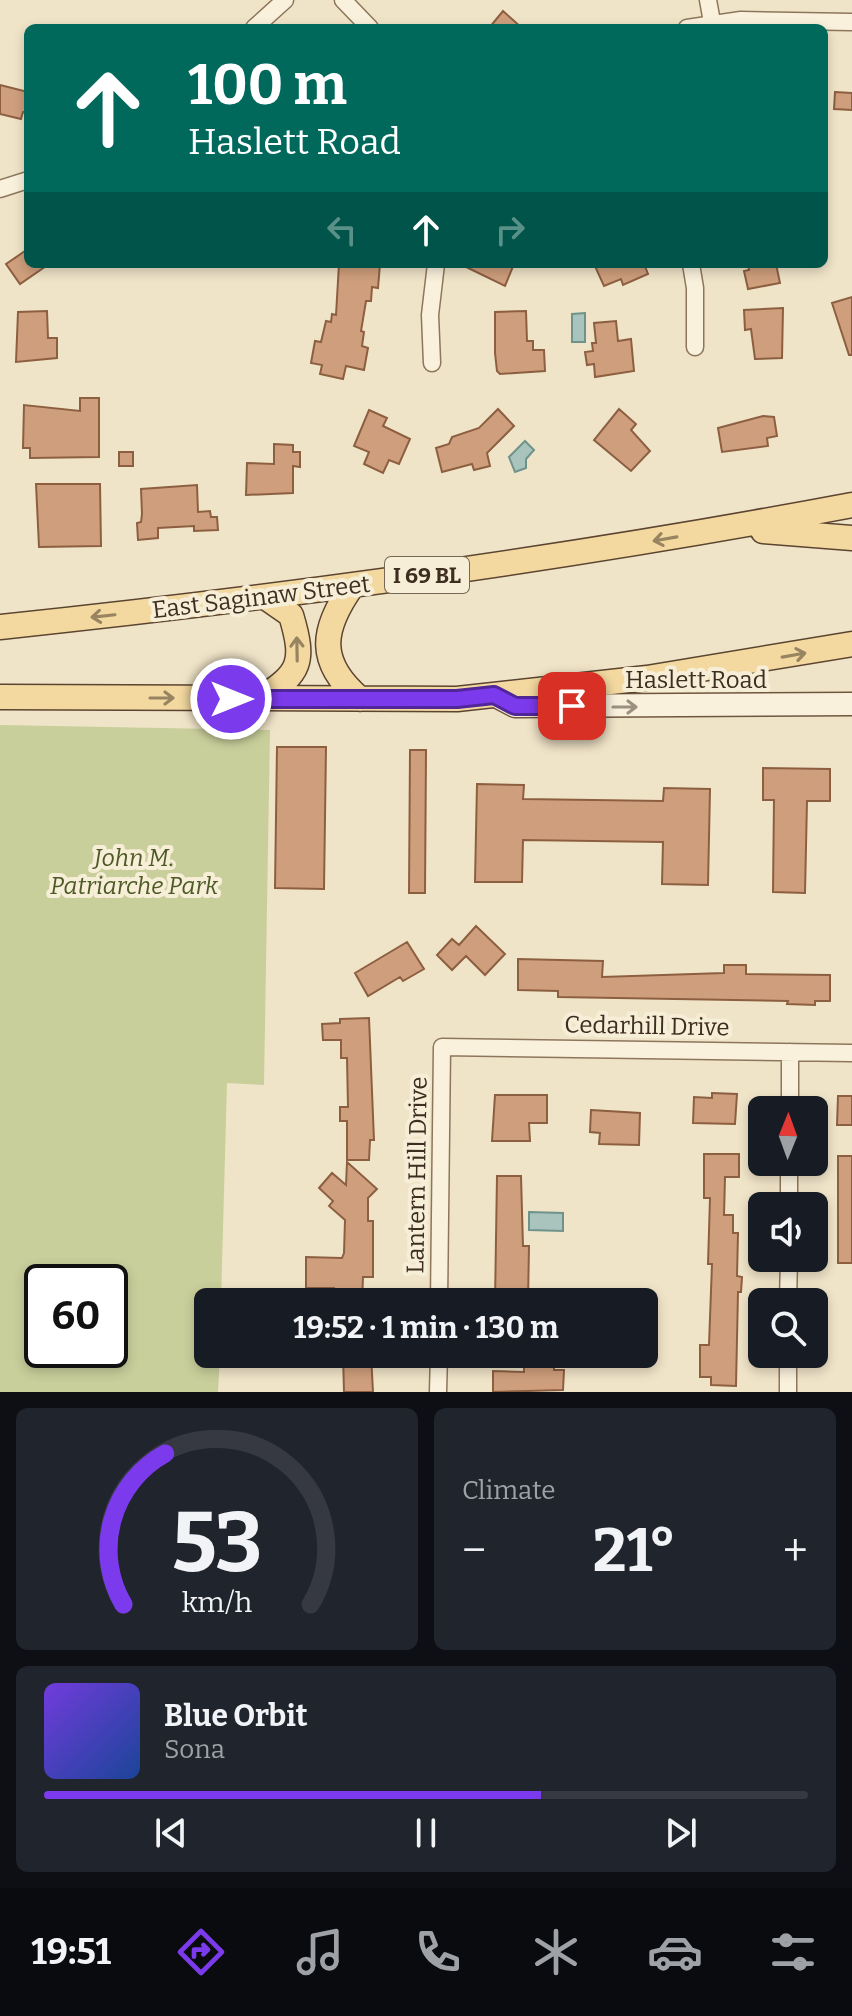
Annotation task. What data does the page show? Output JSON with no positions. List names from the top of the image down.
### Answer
{
  "streets": {
    "main road": ["I 69 BL", "East Saginaw Street", "Haslett Road"],
    "street": ["Cedarhill Drive", "Lantern Hill Drive"]
  },
  "crossings": [
    ["Cedarhill Drive", "Lantern Hill Drive"]
  ],
  "parks": ["John M. Patriarche Park"],
  "north": "top",
  "page": {
    "turn": ["100 m", "Haslett Road"],
    "limit": "60",
    "trip": "19:52 · 1 min · 130 m",
    "tile": "Climate",
    "heat": ["−", "21°", "+"],
    "song": ["Blue Orbit", "Sona"],
    "tabs": "19:51",
    "gauge": ["53", "km/h"]
  }
}
